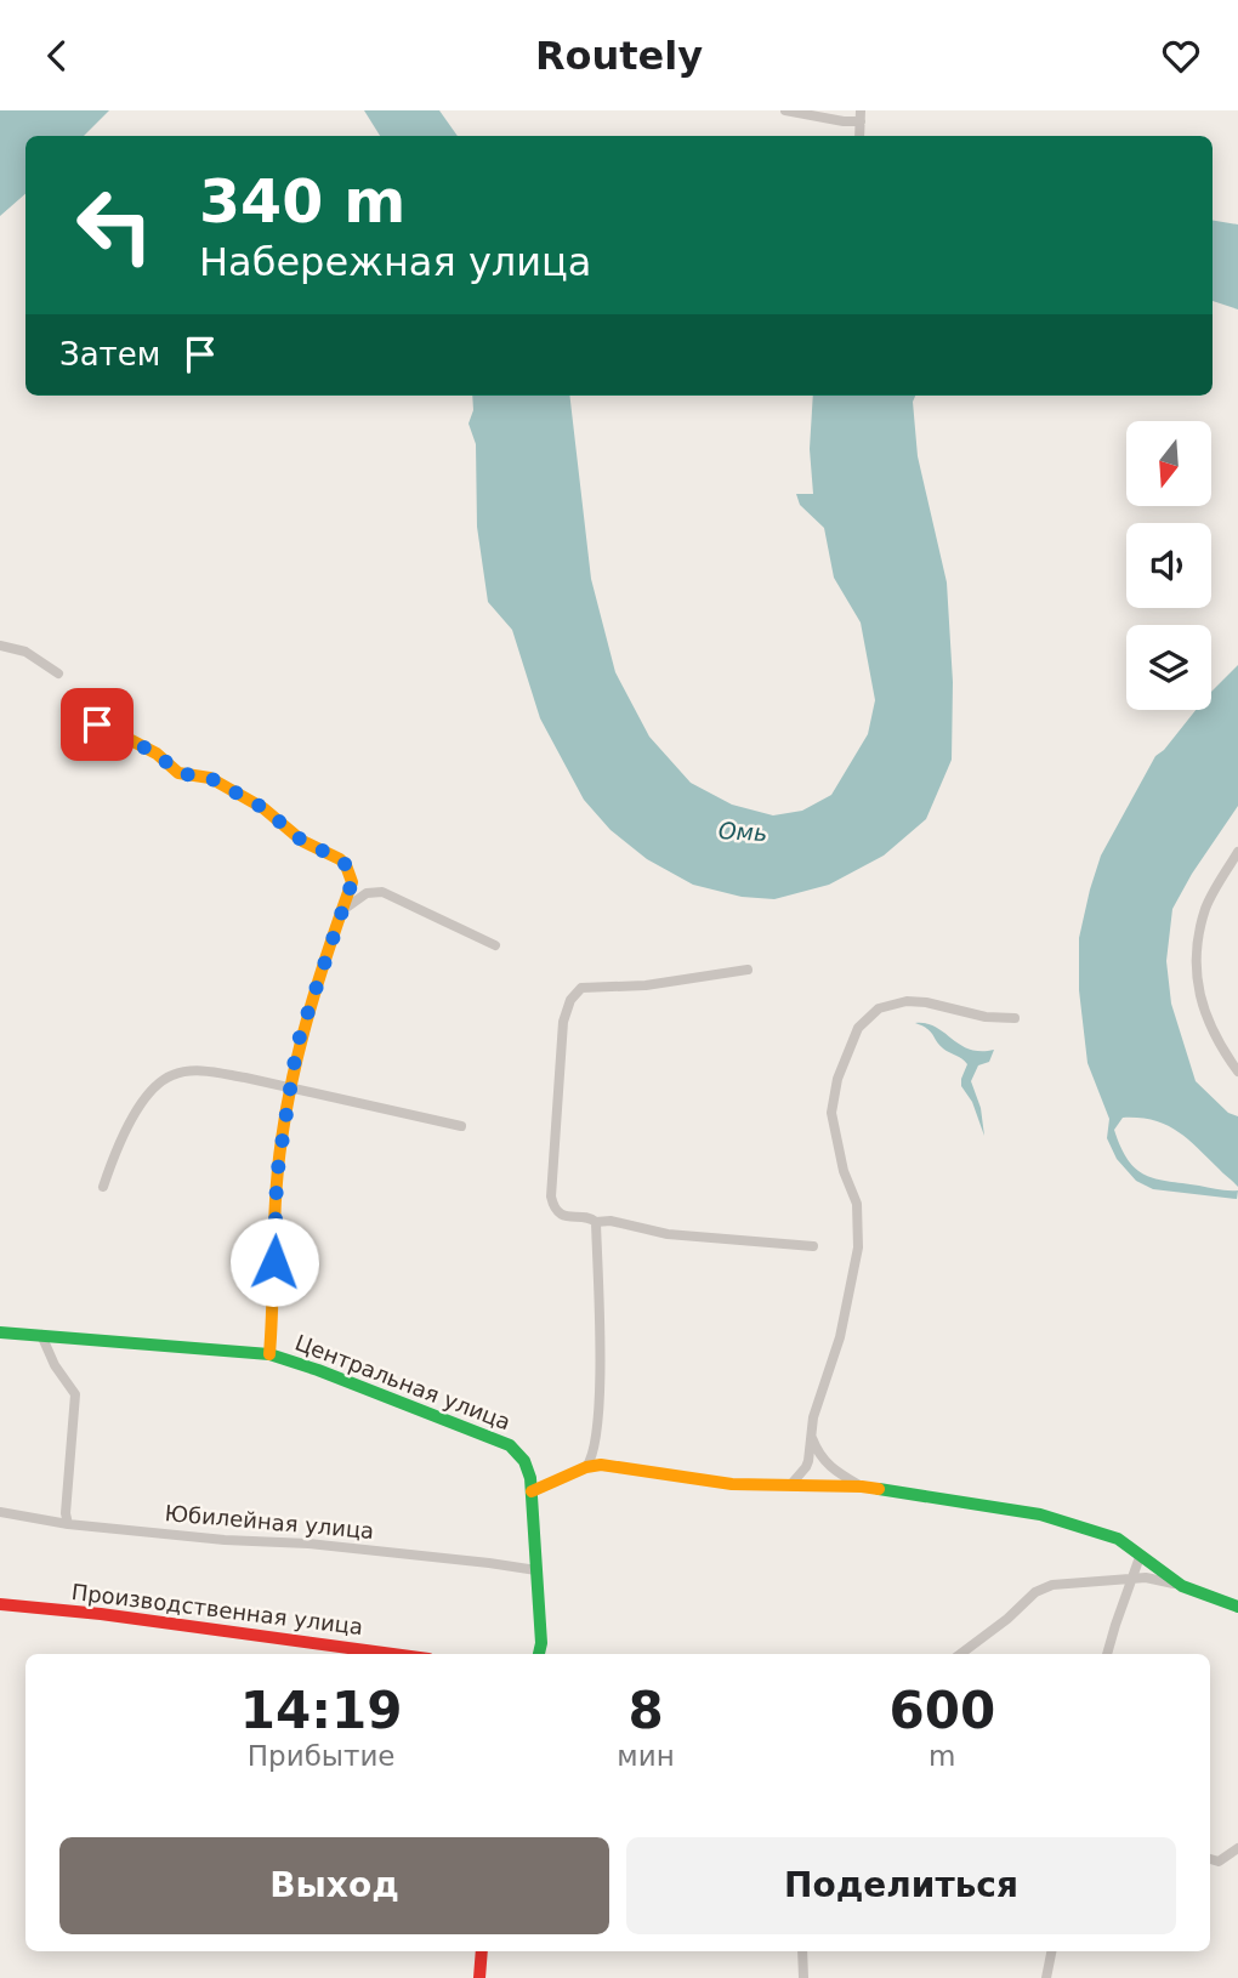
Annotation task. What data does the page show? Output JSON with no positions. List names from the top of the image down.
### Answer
{
  "streets": {
    "street": ["Центральная улица", "Юбилейная улица", "Производственная улица"]
  },
  "crossings": [
    ["Центральная улица", "Юбилейная улица"]
  ],
  "water": ["Омь"],
  "north": "bottom",
  "page": {
    "header": "Routely",
    "turn": ["340 m", "Набережная улица"],
    "then": "Затем",
    "eta": [
      "14:19",
      "Прибытие",
      "8",
      "мин",
      "600",
      "m"
    ],
    "buttons": ["Выход", "Поделиться"]
  }
}
